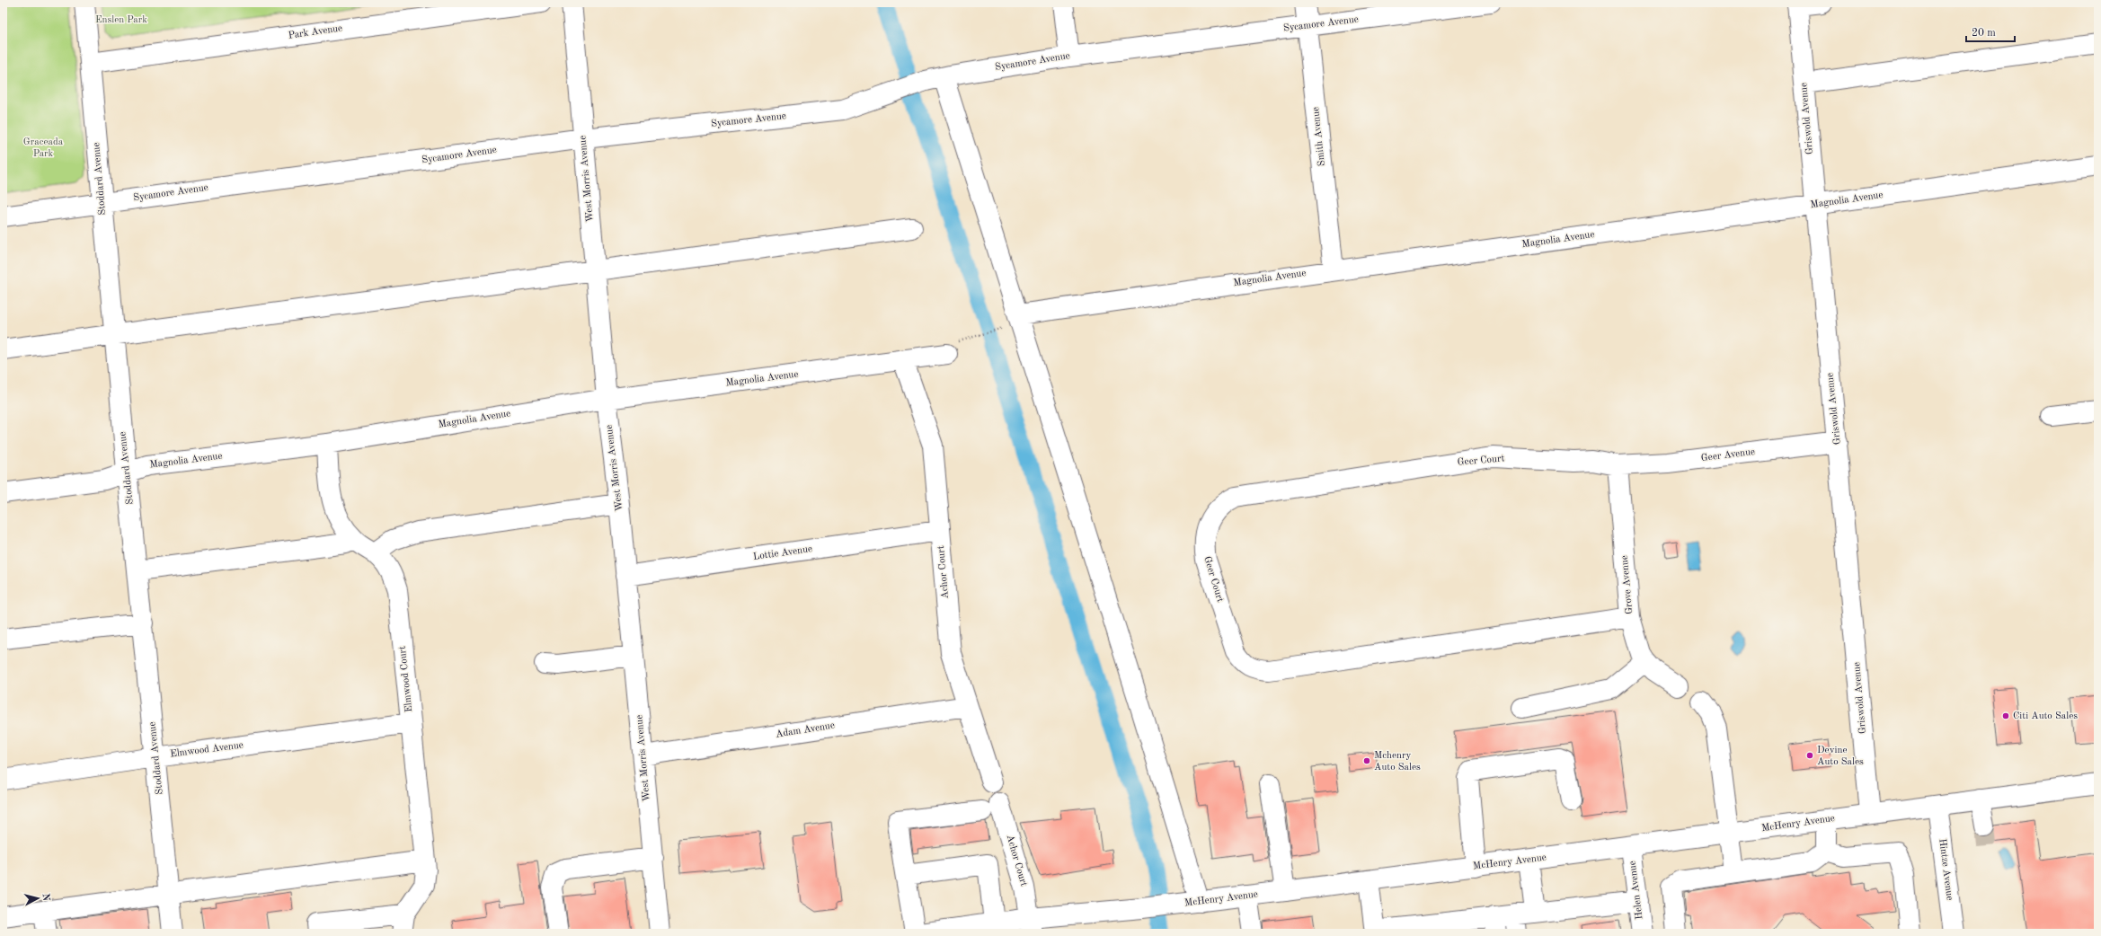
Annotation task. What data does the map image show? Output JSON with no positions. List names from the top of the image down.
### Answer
{
  "streets": {
    "street": [
      "Sycamore Avenue",
      "Park Avenue",
      "Griswold Avenue",
      "Smith Avenue",
      "Stoddard Avenue",
      "West Morris Avenue",
      "Magnolia Avenue",
      "Geer Avenue",
      "Geer Court",
      "Lottie Avenue",
      "Achor Court",
      "Grove Avenue",
      "Elmwood Court",
      "Adam Avenue",
      "Elmwood Avenue",
      "McHenry Avenue",
      "Hintze Avenue",
      "Helen Avenue"
    ]
  },
  "crossings": [
    ["Sycamore Avenue", "Smith Avenue"],
    ["Sycamore Avenue", "Stoddard Avenue"],
    ["Sycamore Avenue", "West Morris Avenue"],
    ["Park Avenue", "Stoddard Avenue"],
    ["Griswold Avenue", "Magnolia Avenue"],
    ["Griswold Avenue", "Geer Avenue"],
    ["Griswold Avenue", "McHenry Avenue"],
    ["Smith Avenue", "Magnolia Avenue"],
    ["Stoddard Avenue", "Magnolia Avenue"],
    ["Stoddard Avenue", "Elmwood Avenue"],
    ["West Morris Avenue", "Magnolia Avenue"],
    ["West Morris Avenue", "Lottie Avenue"],
    ["West Morris Avenue", "Adam Avenue"],
    ["Magnolia Avenue", "Achor Court"],
    ["Magnolia Avenue", "Elmwood Court"],
    ["Geer Avenue", "Geer Court"],
    ["Geer Avenue", "Grove Avenue"],
    ["Geer Court", "Grove Avenue"],
    ["Lottie Avenue", "Achor Court"],
    ["Achor Court", "Adam Avenue"],
    ["Achor Court", "McHenry Avenue"],
    ["Elmwood Court", "Elmwood Avenue"],
    ["McHenry Avenue", "Hintze Avenue"],
    ["McHenry Avenue", "Helen Avenue"]
  ],
  "parks": ["Enslen Park", "Graceada Park"],
  "places": ["Citi Auto Sales", "Devine Auto Sales", "Mchenry Auto Sales"],
  "scale_bar": "20 m",
  "north": "right"
}
